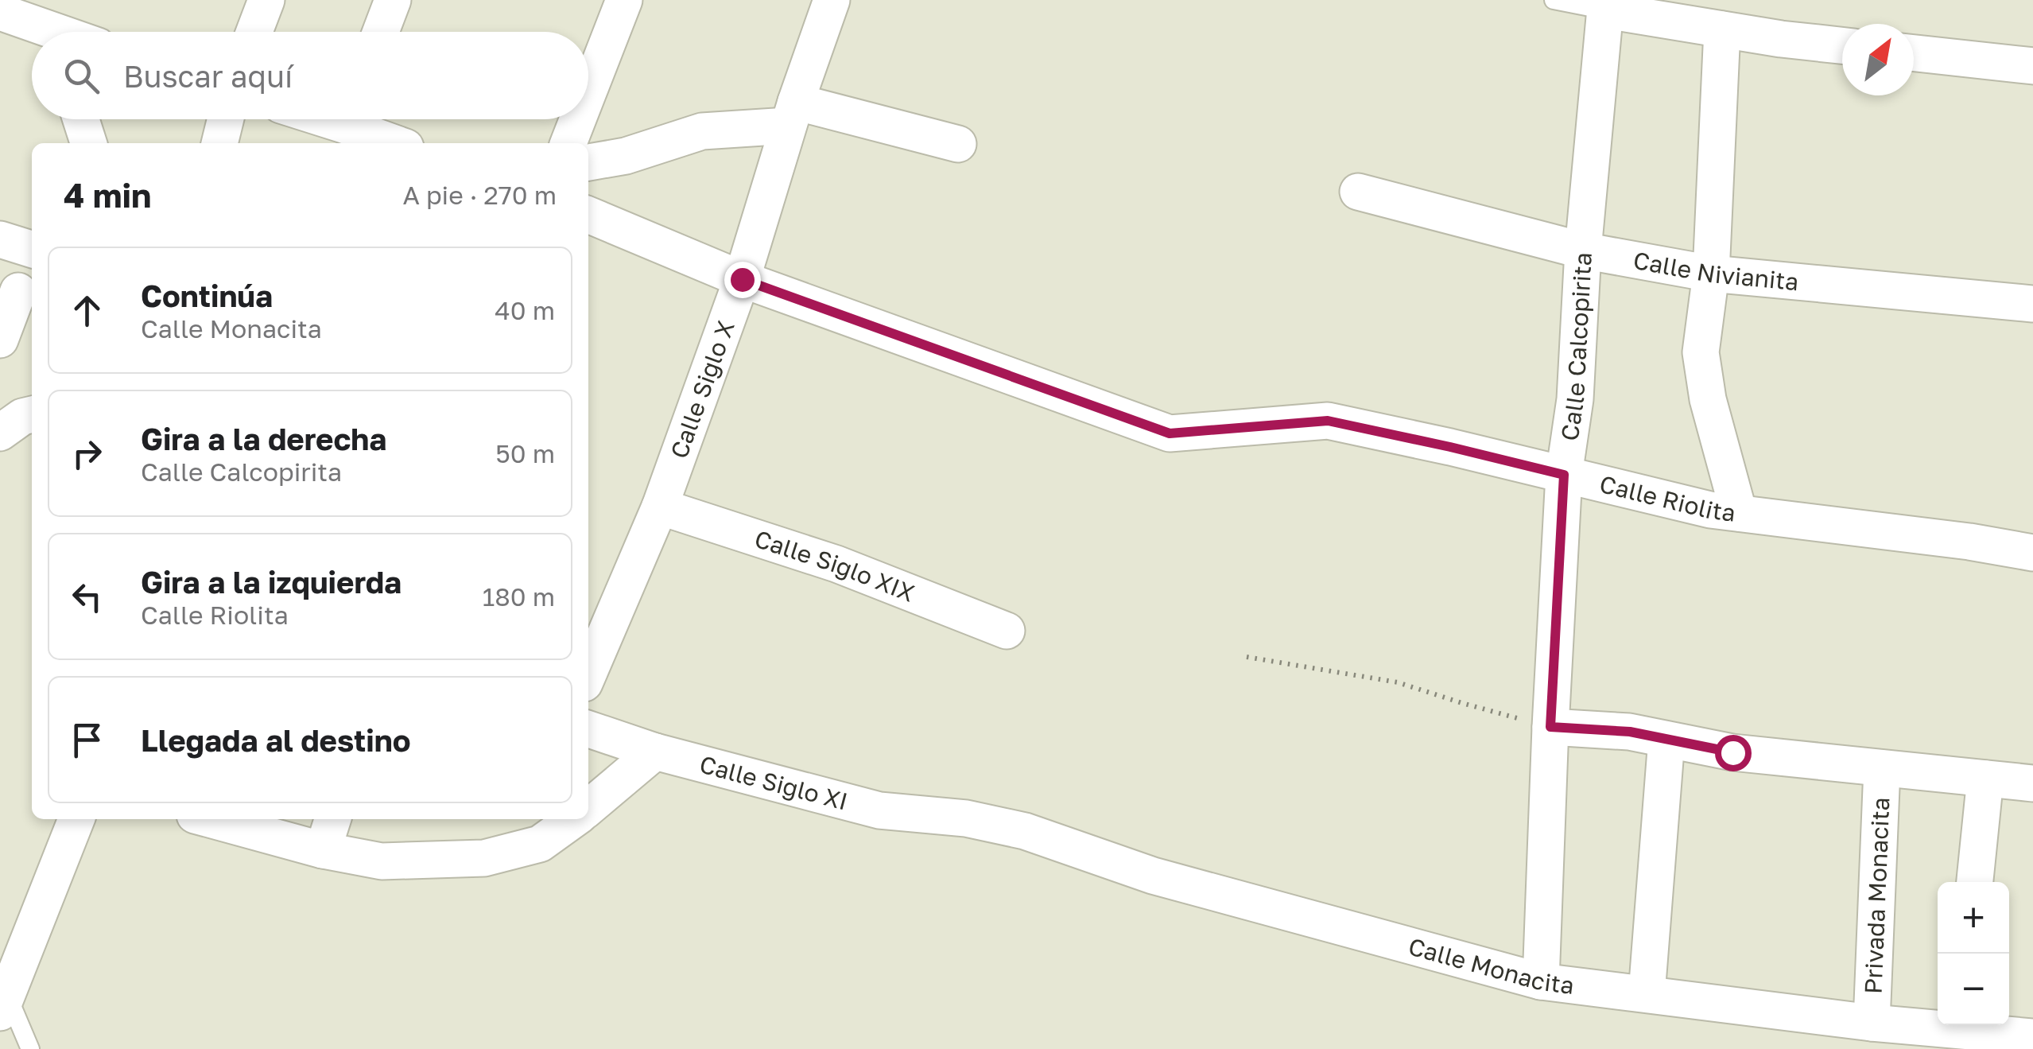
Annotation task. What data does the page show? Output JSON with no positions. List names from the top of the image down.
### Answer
{
  "streets": {
    "street": [
      "Calle Nivianita",
      "Calle Calcopirita",
      "Calle Siglo X",
      "Calle Riolita",
      "Calle Siglo XIX",
      "Calle Siglo XI",
      "Privada Monacita",
      "Calle Monacita"
    ]
  },
  "crossings": [
    ["Calle Nivianita", "Calle Calcopirita"],
    ["Calle Calcopirita", "Calle Riolita"],
    ["Calle Calcopirita", "Calle Monacita"],
    ["Calle Siglo X", "Calle Riolita"],
    ["Calle Siglo X", "Calle Siglo XIX"],
    ["Calle Siglo XI", "Calle Monacita"],
    ["Privada Monacita", "Calle Monacita"]
  ],
  "north": "top right",
  "page": {
    "search": "Buscar aquí",
    "heading": ["4 min", "A pie · 270 m"],
    "list": [
      ["Continúa", "Calle Monacita", "40 m"],
      ["Gira a la derecha", "Calle Calcopirita", "50 m"],
      ["Gira a la izquierda", "Calle Riolita", "180 m"],
      "Llegada al destino"
    ],
    "map_buttons": ["+", "−"]
  }
}
